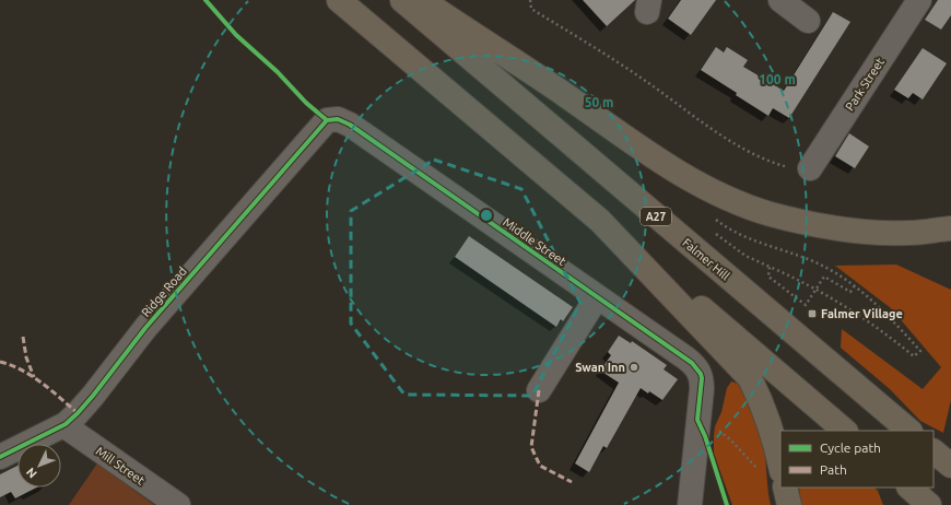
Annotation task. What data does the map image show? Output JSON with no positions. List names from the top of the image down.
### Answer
{
  "streets": {
    "highway": ["A27", "Falmer Hill"],
    "street": [
      "Park Street",
      "Middle Street",
      "Ridge Road",
      "Mill Street"
    ]
  },
  "crossings": [
    ["Middle Street", "Ridge Road"],
    ["Ridge Road", "Mill Street"]
  ],
  "places": {
    "transit": ["Falmer Village"],
    "other": ["Swan Inn"]
  },
  "legend": ["Cycle path", "Path"],
  "north": "bottom left",
  "rings": ["100 m", "50 m"]
}
